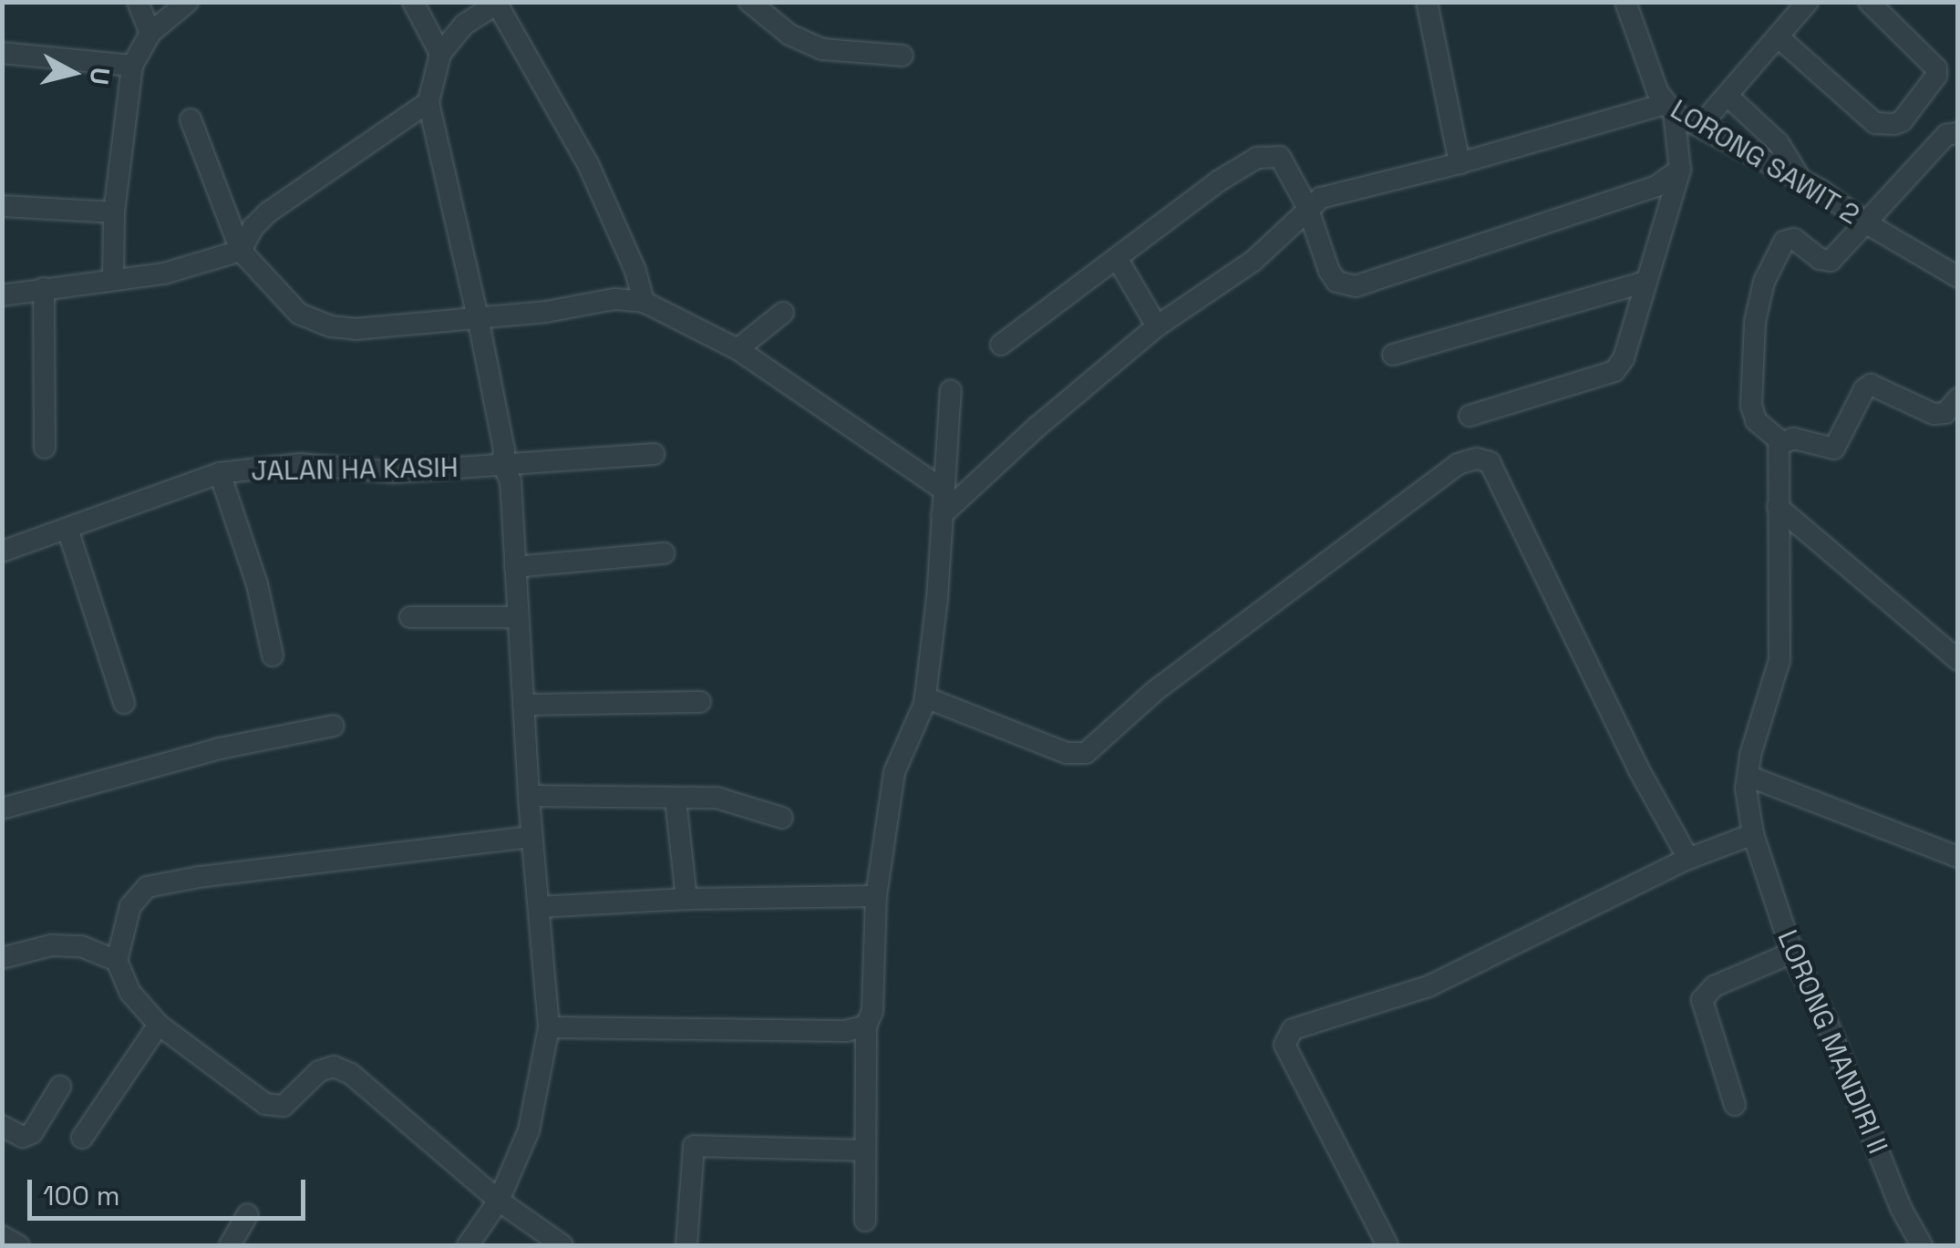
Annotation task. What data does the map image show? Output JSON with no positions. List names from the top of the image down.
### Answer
{
  "streets": {
    "street": ["LORONG SAWIT 2", "JALAN HA KASIH", "LORONG MANDIRI II"]
  },
  "scale_bar": "100 m",
  "north": "right"
}
